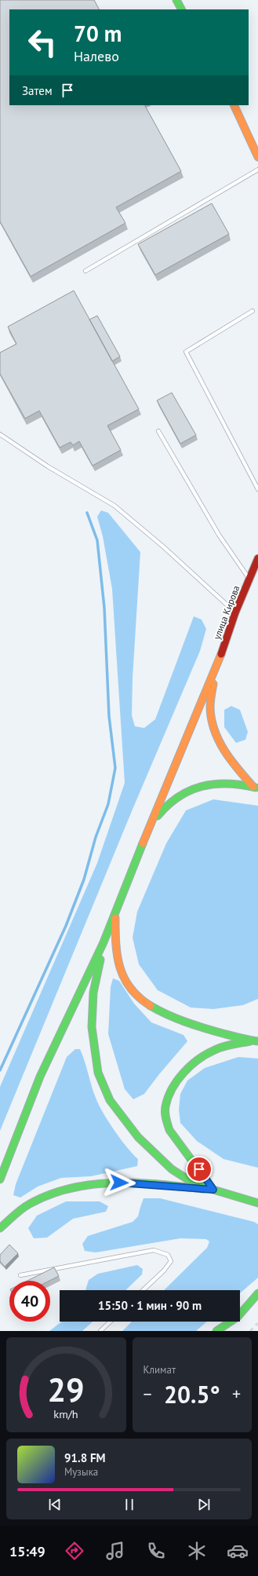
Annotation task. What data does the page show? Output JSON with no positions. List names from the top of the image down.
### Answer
{
  "streets": {
    "street": ["улица Кирова"]
  },
  "page": {
    "turn": ["70 m", "Налево"],
    "then": "Затем",
    "limit": "40",
    "trip": "15:50 · 1 мин · 90 m",
    "tile": "Климат",
    "heat": ["−", "20.5°", "+"],
    "song": ["91.8 FM", "Музыка"],
    "tabs": "15:49",
    "gauge": ["29", "km/h"]
  }
}
